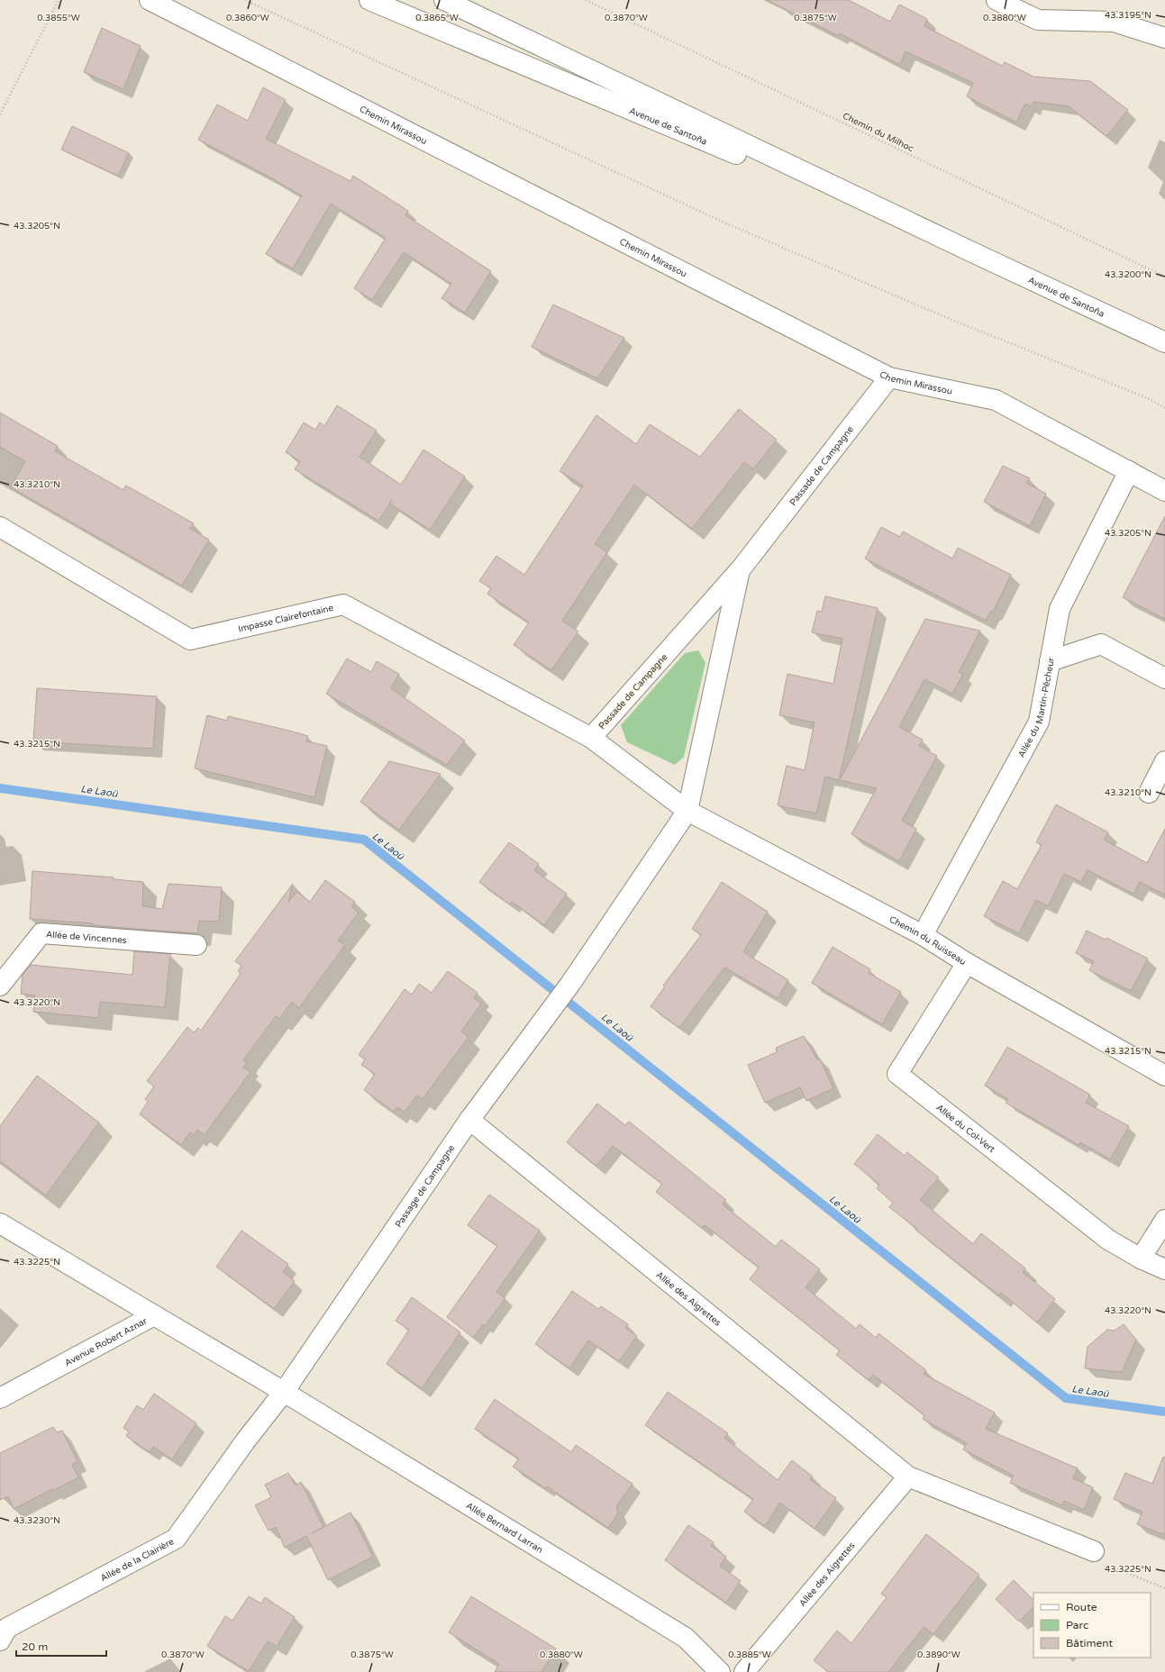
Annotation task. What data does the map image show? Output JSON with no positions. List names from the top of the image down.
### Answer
{
  "streets": {
    "street": [
      "Chemin Mirassou",
      "Avenue de Santoña",
      "Passade de Campagne",
      "Impasse Clairefontaine",
      "Allée du Martin-Pêcheur",
      "Allée de Vincennes",
      "Chemin du Ruisseau",
      "Allée du Col-Vert",
      "Passage de Campagne",
      "Allée des Aigrettes",
      "Avenue Robert Aznar",
      "Allée Bernard Larran",
      "Allée de la Clairière"
    ],
    "path": ["Chemin du Milhoc"]
  },
  "crossings": [
    ["Chemin Mirassou", "Passade de Campagne"],
    ["Chemin Mirassou", "Allée du Martin-Pêcheur"],
    ["Passade de Campagne", "Impasse Clairefontaine"],
    ["Passade de Campagne", "Chemin du Ruisseau"],
    ["Passade de Campagne", "Passage de Campagne"],
    ["Allée du Martin-Pêcheur", "Chemin du Ruisseau"],
    ["Chemin du Ruisseau", "Allée du Col-Vert"],
    ["Passage de Campagne", "Allée des Aigrettes"],
    ["Passage de Campagne", "Avenue Robert Aznar"],
    ["Passage de Campagne", "Allée Bernard Larran"],
    ["Passage de Campagne", "Allée de la Clairière"],
    ["Avenue Robert Aznar", "Allée Bernard Larran"],
    ["Avenue Robert Aznar", "Allée de la Clairière"],
    ["Allée Bernard Larran", "Allée de la Clairière"]
  ],
  "water": ["Le Laoü"],
  "legend": ["Route", "Parc", "Bâtiment"],
  "scale_bar": "20 m",
  "coordinates": [
    "43.3195°N",
    "0.3855°W",
    "0.3860°W",
    "0.3865°W",
    "0.3870°W",
    "0.3875°W",
    "0.3880°W",
    "43.3205°N",
    "43.3200°N",
    "43.3210°N",
    "43.3215°N",
    "43.3220°N",
    "43.3225°N",
    "43.3230°N",
    "0.3885°W",
    "0.3890°W"
  ]
}
